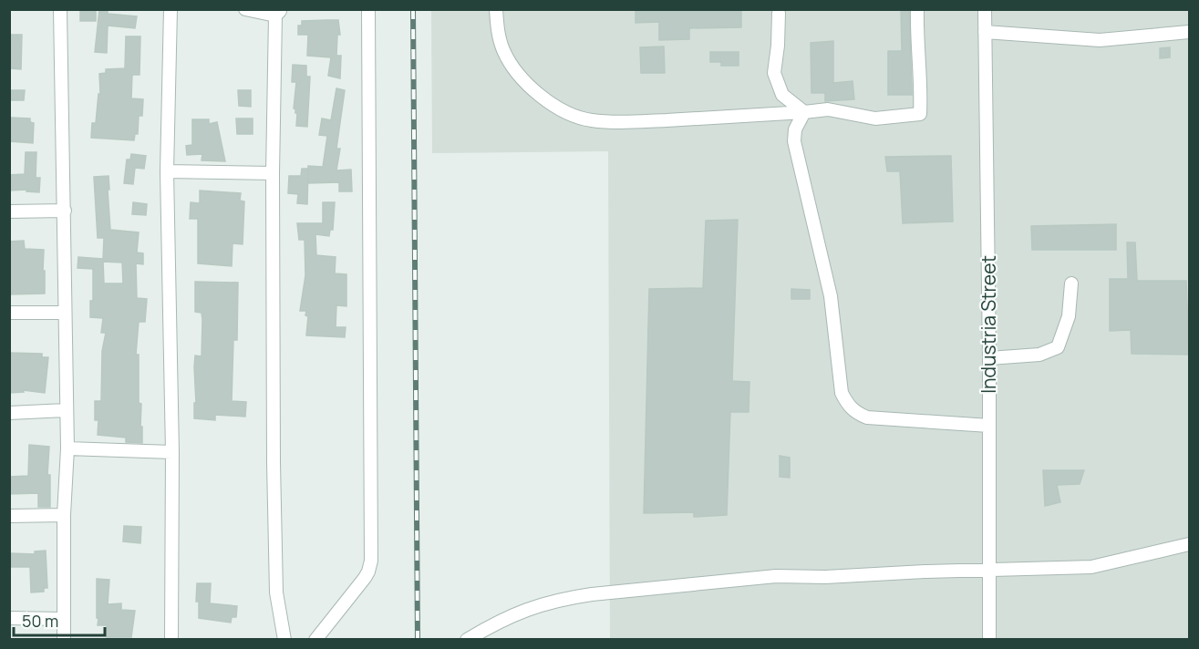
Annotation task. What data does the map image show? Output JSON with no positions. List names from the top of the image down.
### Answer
{
  "streets": {
    "street": ["Industria Street"]
  },
  "scale_bar": "50 m"
}
